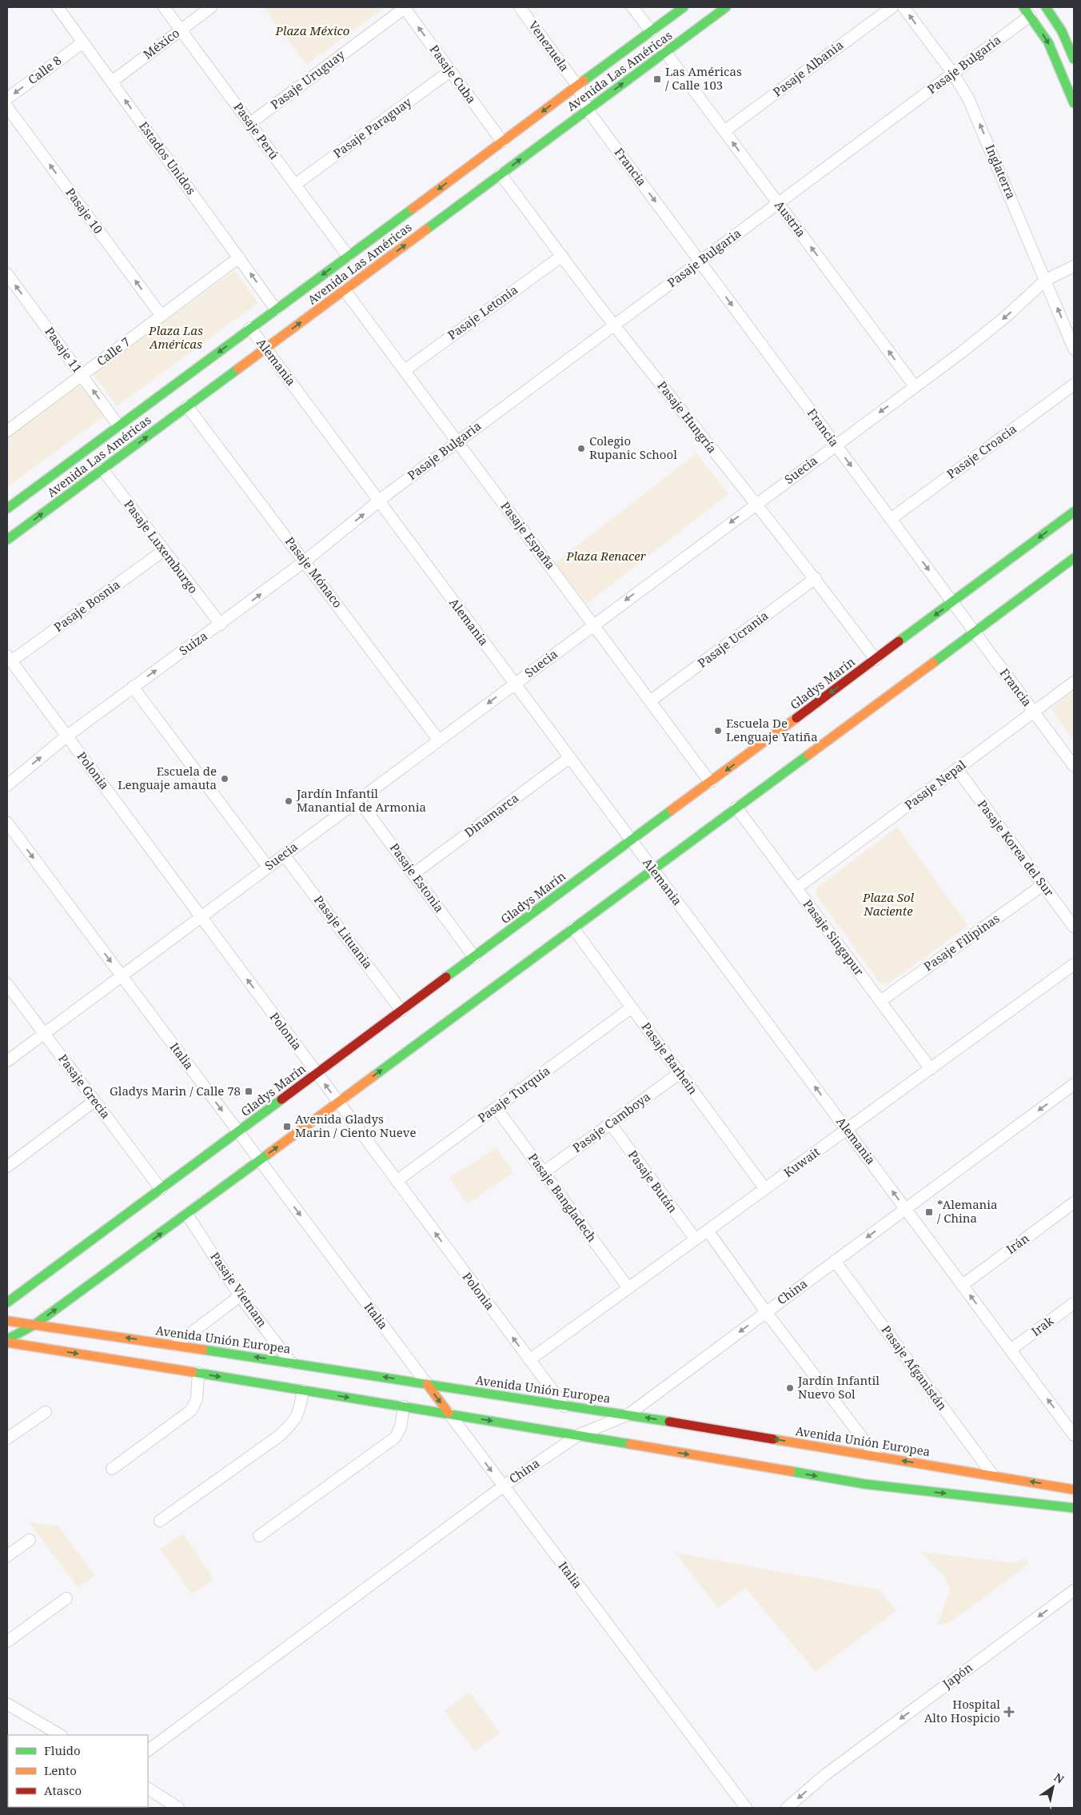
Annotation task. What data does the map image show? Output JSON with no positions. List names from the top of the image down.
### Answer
{
  "streets": {
    "street": [
      "México",
      "Venezuela",
      "Pasaje Bulgaria",
      "Pasaje Albania",
      "Calle 8",
      "Avenida Las Américas",
      "Pasaje Cuba",
      "Pasaje Uruguay",
      "Pasaje Paraguay",
      "Pasaje Perú",
      "Estados Unidos",
      "Francia",
      "Inglaterra",
      "Pasaje 10",
      "Austria",
      "Pasaje Letonia",
      "Pasaje 11",
      "Calle 7",
      "Alemania",
      "Pasaje Hungría",
      "Pasaje Croacia",
      "Suecia",
      "Pasaje España",
      "Pasaje Luxemburgo",
      "Pasaje Mónaco",
      "Pasaje Bosnia",
      "Pasaje Ucrania",
      "Suiza",
      "Gladys Marín",
      "Polonia",
      "Pasaje Nepal",
      "Dinamarca",
      "Pasaje Korea del Sur",
      "Pasaje Estonia",
      "Pasaje Lituania",
      "Pasaje Singapur",
      "Pasaje Filipinas",
      "Italia",
      "Pasaje Barhein",
      "Pasaje Grecia",
      "Pasaje Turquía",
      "Pasaje Camboya",
      "Kuwait",
      "Pasaje Bután",
      "Pasaje Bangladech",
      "Irán",
      "Pasaje Vietnam",
      "China",
      "Irak",
      "Avenida Unión Europea",
      "Pasaje Afganistán",
      "Japón"
    ]
  },
  "crossings": [
    ["México", "Pasaje Perú"],
    ["México", "Estados Unidos"],
    ["Venezuela", "Avenida Las Américas"],
    ["Venezuela", "Francia"],
    ["Pasaje Bulgaria", "Francia"],
    ["Pasaje Bulgaria", "Inglaterra"],
    ["Pasaje Bulgaria", "Austria"],
    ["Pasaje Bulgaria", "Alemania"],
    ["Pasaje Bulgaria", "Pasaje Hungría"],
    ["Pasaje Bulgaria", "Pasaje España"],
    ["Pasaje Bulgaria", "Suiza"],
    ["Pasaje Albania", "Austria"],
    ["Calle 8", "Estados Unidos"],
    ["Avenida Las Américas", "Pasaje Cuba"],
    ["Avenida Las Américas", "Pasaje Perú"],
    ["Avenida Las Américas", "Estados Unidos"],
    ["Avenida Las Américas", "Francia"],
    ["Avenida Las Américas", "Austria"],
    ["Avenida Las Américas", "Pasaje 11"],
    ["Avenida Las Américas", "Alemania"],
    ["Avenida Las Américas", "Pasaje Hungría"],
    ["Avenida Las Américas", "Pasaje España"],
    ["Avenida Las Américas", "Pasaje Luxemburgo"],
    ["Avenida Las Américas", "Pasaje Mónaco"],
    ["Pasaje Cuba", "Pasaje Uruguay"],
    ["Pasaje Cuba", "Pasaje Paraguay"],
    ["Pasaje Uruguay", "Pasaje Perú"],
    ["Pasaje Paraguay", "Pasaje Perú"],
    ["Estados Unidos", "Calle 7"],
    ["Francia", "Pasaje Croacia"],
    ["Francia", "Suecia"],
    ["Francia", "Gladys Marín"],
    ["Francia", "Pasaje Nepal"],
    ["Inglaterra", "Suecia"],
    ["Pasaje 10", "Calle 7"],
    ["Austria", "Suecia"],
    ["Pasaje Letonia", "Pasaje Hungría"],
    ["Pasaje Letonia", "Pasaje España"],
    ["Pasaje 11", "Calle 7"],
    ["Alemania", "Suecia"],
    ["Alemania", "Suiza"],
    ["Alemania", "Gladys Marín"],
    ["Alemania", "Dinamarca"],
    ["Alemania", "Kuwait"],
    ["Alemania", "Irán"],
    ["Alemania", "China"],
    ["Alemania", "Irak"],
    ["Pasaje Hungría", "Suecia"],
    ["Pasaje Hungría", "Pasaje Ucrania"],
    ["Pasaje Hungría", "Gladys Marín"],
    ["Suecia", "Pasaje España"],
    ["Suecia", "Pasaje Mónaco"],
    ["Suecia", "Polonia"],
    ["Suecia", "Pasaje Estonia"],
    ["Suecia", "Pasaje Lituania"],
    ["Suecia", "Italia"],
    ["Suecia", "Pasaje Grecia"],
    ["Pasaje España", "Pasaje Ucrania"],
    ["Pasaje España", "Gladys Marín"],
    ["Pasaje Luxemburgo", "Pasaje Bosnia"],
    ["Pasaje Luxemburgo", "Suiza"],
    ["Pasaje Mónaco", "Suiza"],
    ["Pasaje Bosnia", "Polonia"],
    ["Suiza", "Polonia"],
    ["Gladys Marín", "Polonia"],
    ["Gladys Marín", "Pasaje Estonia"],
    ["Gladys Marín", "Pasaje Lituania"],
    ["Gladys Marín", "Italia"],
    ["Gladys Marín", "Pasaje Grecia"],
    ["Polonia", "Pasaje Turquía"],
    ["Polonia", "Kuwait"],
    ["Polonia", "Avenida Unión Europea"],
    ["Pasaje Nepal", "Pasaje Korea del Sur"],
    ["Pasaje Nepal", "Pasaje Singapur"],
    ["Dinamarca", "Pasaje Estonia"],
    ["Pasaje Korea del Sur", "Pasaje Filipinas"],
    ["Pasaje Singapur", "Pasaje Filipinas"],
    ["Pasaje Singapur", "Kuwait"],
    ["Italia", "China"],
    ["Italia", "Avenida Unión Europea"],
    ["Pasaje Barhein", "Pasaje Turquía"],
    ["Pasaje Barhein", "Pasaje Camboya"],
    ["Pasaje Barhein", "Kuwait"],
    ["Pasaje Turquía", "Pasaje Bangladech"],
    ["Pasaje Camboya", "Pasaje Bután"],
    ["Pasaje Camboya", "Pasaje Bangladech"],
    ["Kuwait", "Pasaje Bután"],
    ["Kuwait", "Pasaje Bangladech"],
    ["Pasaje Vietnam", "Avenida Unión Europea"],
    ["China", "Avenida Unión Europea"],
    ["China", "Pasaje Afganistán"],
    ["Avenida Unión Europea", "Pasaje Afganistán"]
  ],
  "one_way": [
    "Calle 8",
    "Pasaje Cuba",
    "Estados Unidos",
    "Francia",
    "Inglaterra",
    "Pasaje 10",
    "Austria",
    "Pasaje 11",
    "Alemania",
    "Suecia",
    "Suiza",
    "Polonia",
    "Italia",
    "China",
    "Japón"
  ],
  "parks": [
    "Plaza México",
    "Plaza Las Américas",
    "Plaza Renacer",
    "Plaza Sol Naciente"
  ],
  "places": {
    "transit": [
      "Las Américas / Calle 103",
      "Gladys Marin / Calle 78",
      "Avenida Gladys Marin / Ciento Nueve",
      "*Alemania / China"
    ],
    "other": [
      "Colegio Rupanic School",
      "Escuela De Lenguaje Yatiña",
      "Escuela de Lenguaje amauta",
      "Jardín Infantil Manantial de Armonia",
      "Jardín Infantil Nuevo Sol"
    ],
    "health": ["Hospital Alto Hospicio"]
  },
  "legend": ["Fluido", "Lento", "Atasco"],
  "north": "top right"
}
